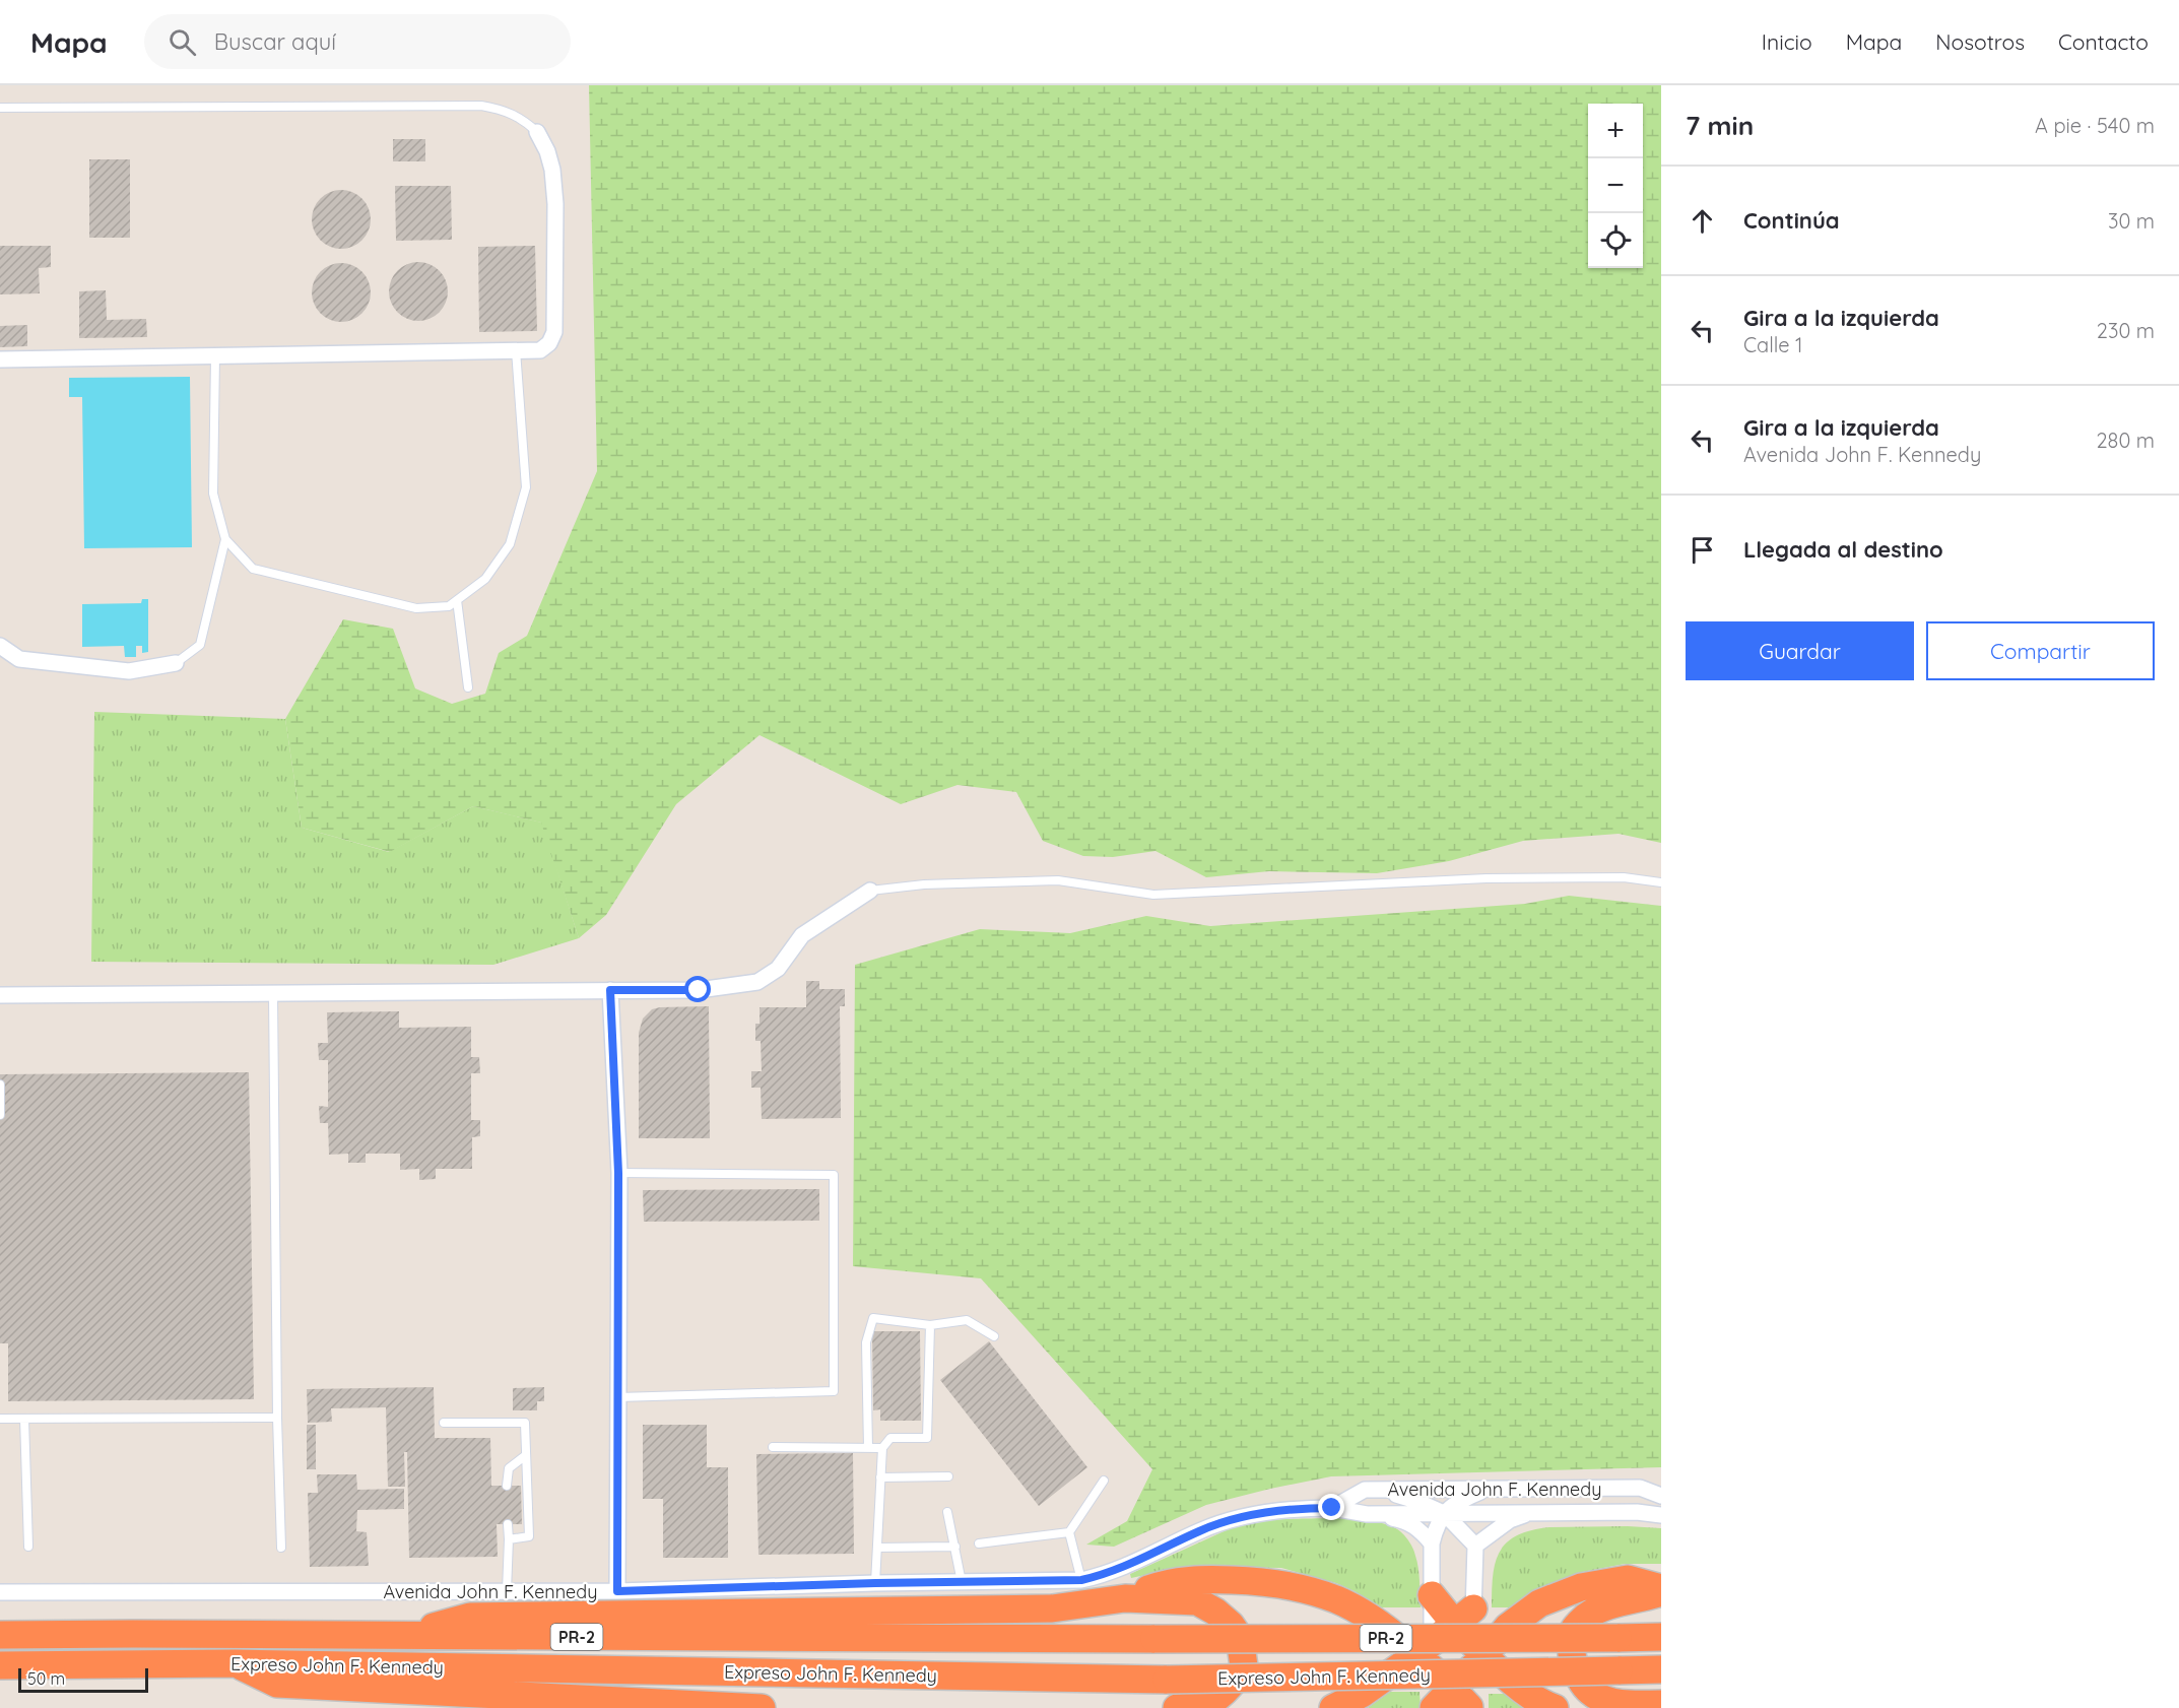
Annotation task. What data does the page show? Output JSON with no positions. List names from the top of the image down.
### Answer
{
  "streets": {
    "highway": ["PR-2", "Expreso John F. Kennedy"],
    "street": ["Avenida John F. Kennedy"]
  },
  "scale_bar": "50 m",
  "page": {
    "header": "Mapa",
    "search": "Buscar aquí",
    "nav": [
      "Inicio",
      "Mapa",
      "Nosotros",
      "Contacto"
    ],
    "heading": ["7 min", "A pie · 540 m"],
    "map_buttons": ["+", "−"],
    "list": [
      ["Continúa", "30 m"],
      ["Gira a la izquierda", "Calle 1", "230 m"],
      ["Gira a la izquierda", "Avenida John F. Kennedy", "280 m"],
      "Llegada al destino"
    ],
    "buttons": ["Guardar", "Compartir"],
    "scale": "50 m"
  }
}
